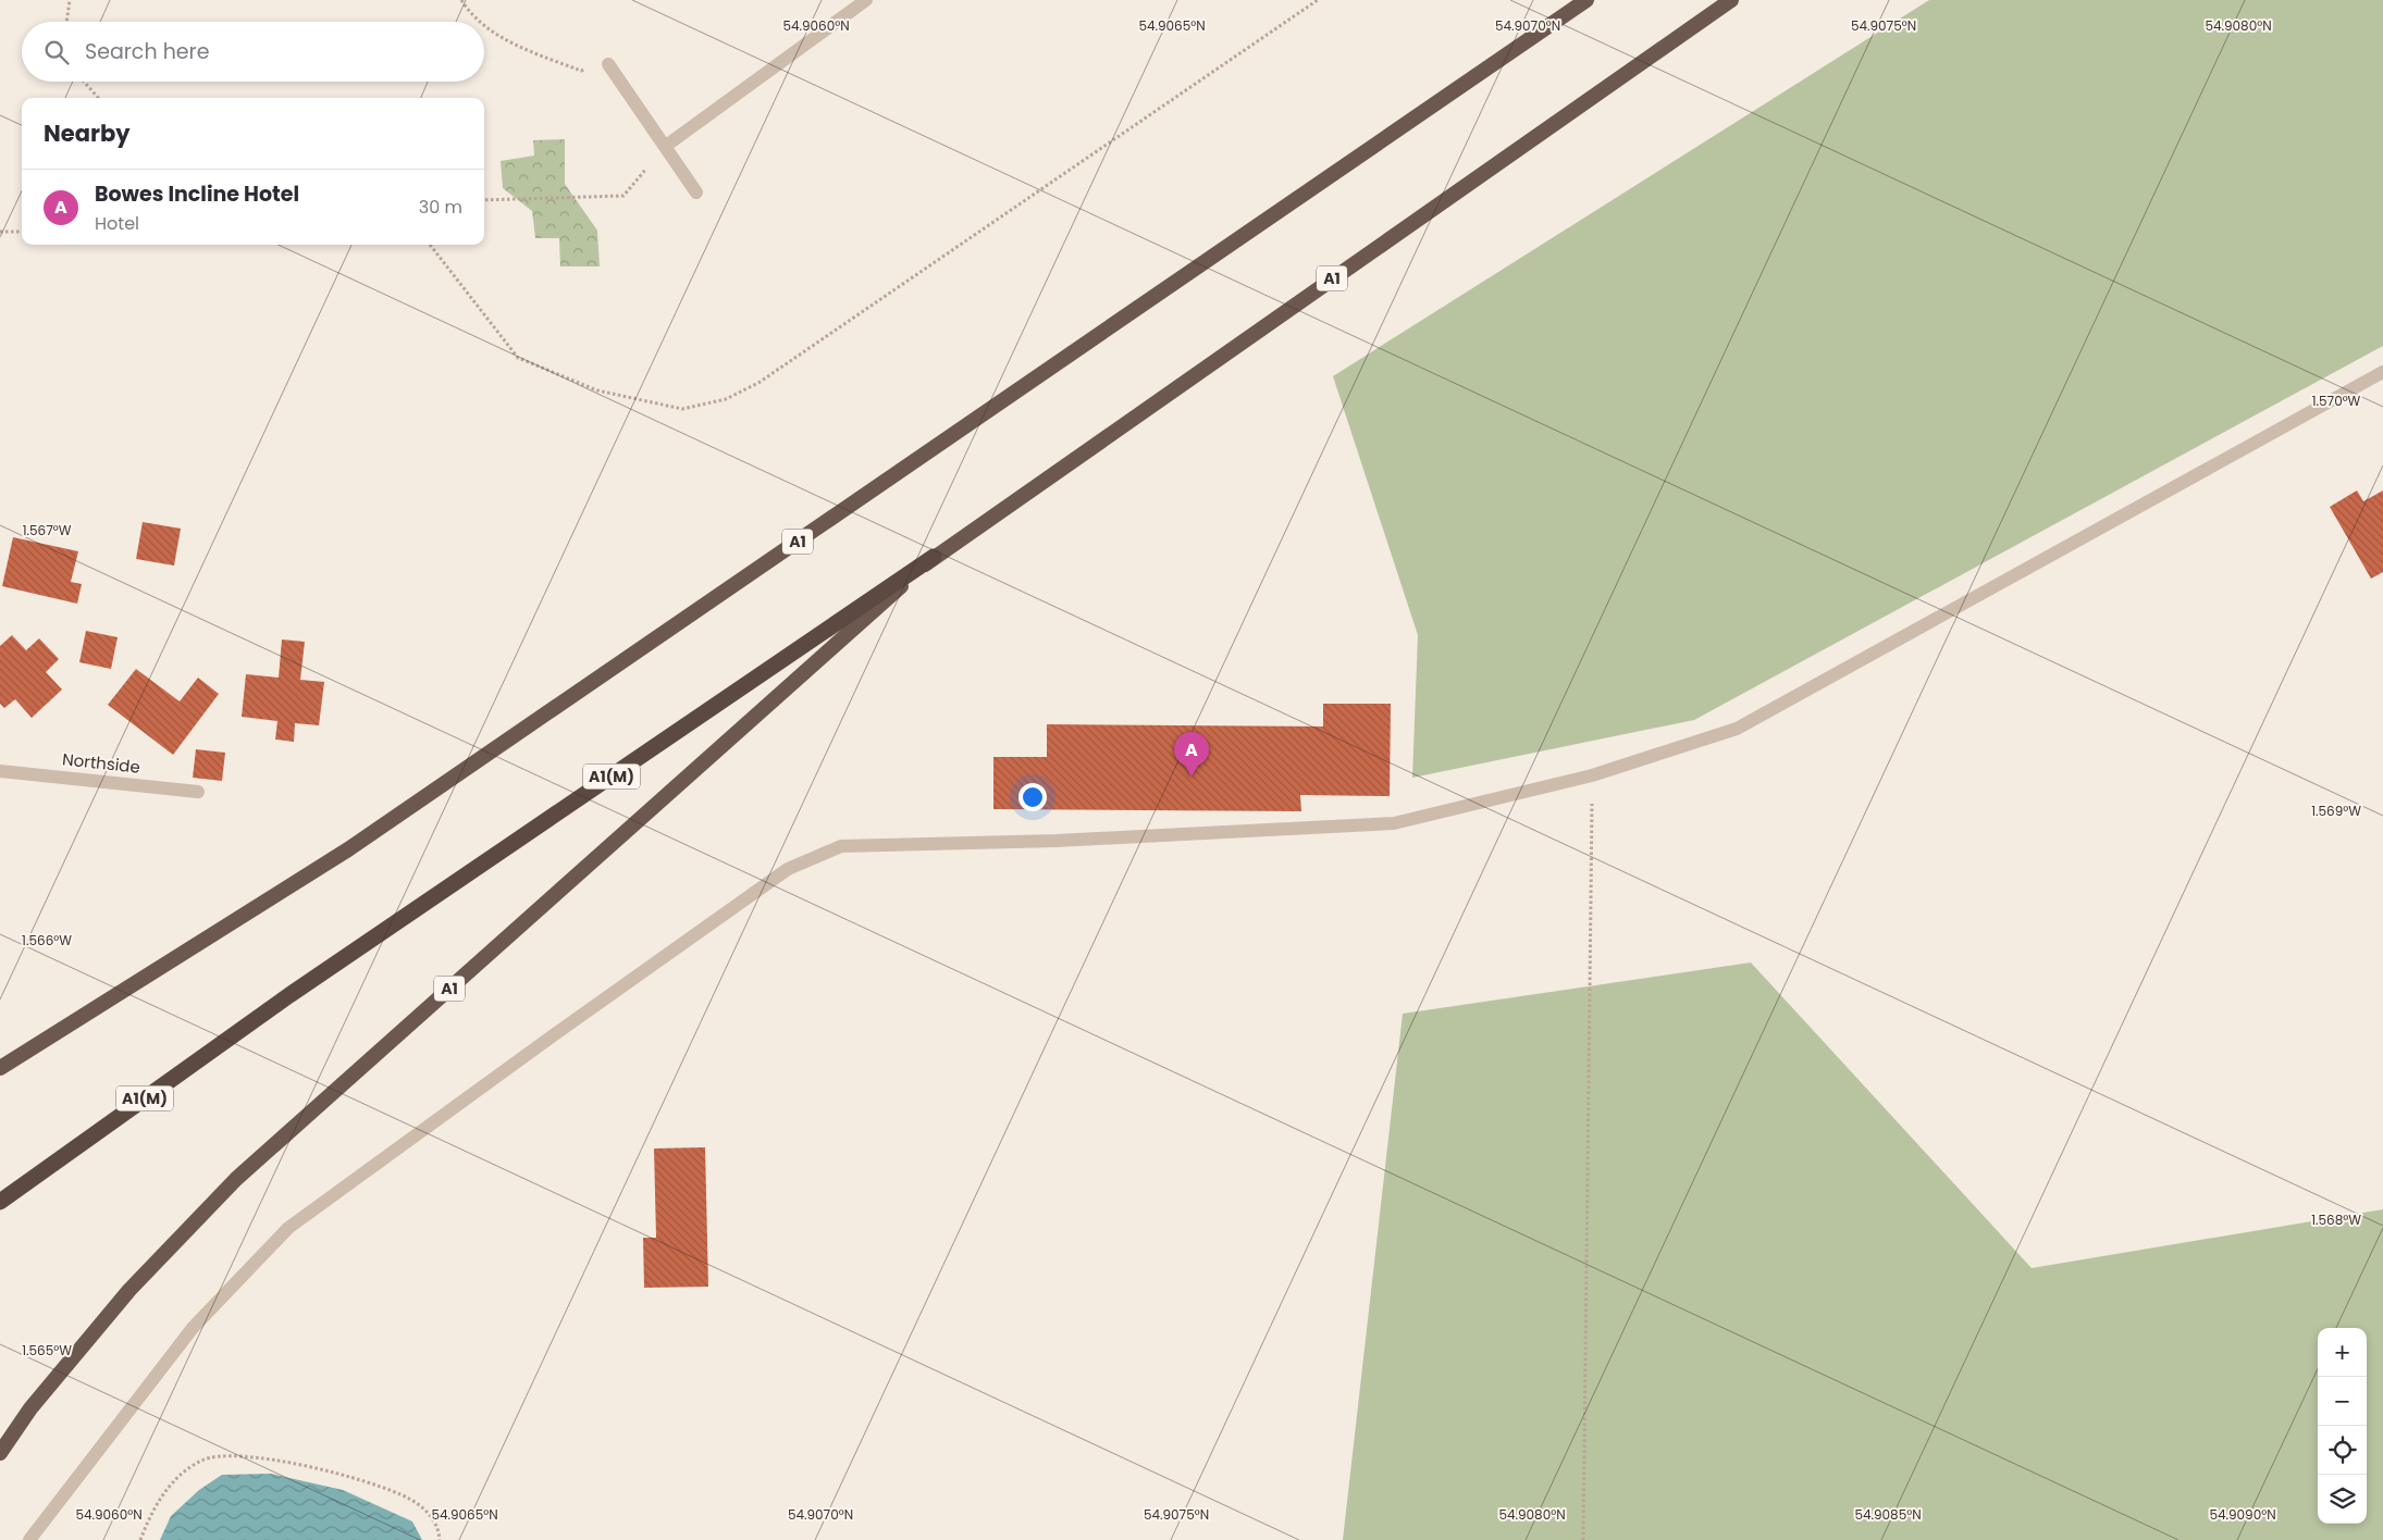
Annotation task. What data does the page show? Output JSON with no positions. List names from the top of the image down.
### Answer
{
  "streets": {
    "highway": ["A1", "A1(M)"],
    "street": ["Northside"]
  },
  "crossings": [
    ["A1", "A1(M)"]
  ],
  "page": {
    "search": "Search here",
    "heading": "Nearby",
    "list": [
      {
        "mark": "A",
        "name": "Bowes Incline Hotel",
        "note": "Hotel",
        "value": "30 m"
      }
    ],
    "pins": "A",
    "map_buttons": ["+", "−"]
  },
  "coordinates": [
    "54.9060°N",
    "54.9065°N",
    "54.9070°N",
    "54.9075°N",
    "54.9080°N",
    "1.570°W",
    "1.567°W",
    "1.569°W",
    "1.566°W",
    "1.568°W",
    "1.565°W",
    "54.9085°N",
    "54.9090°N"
  ]
}
